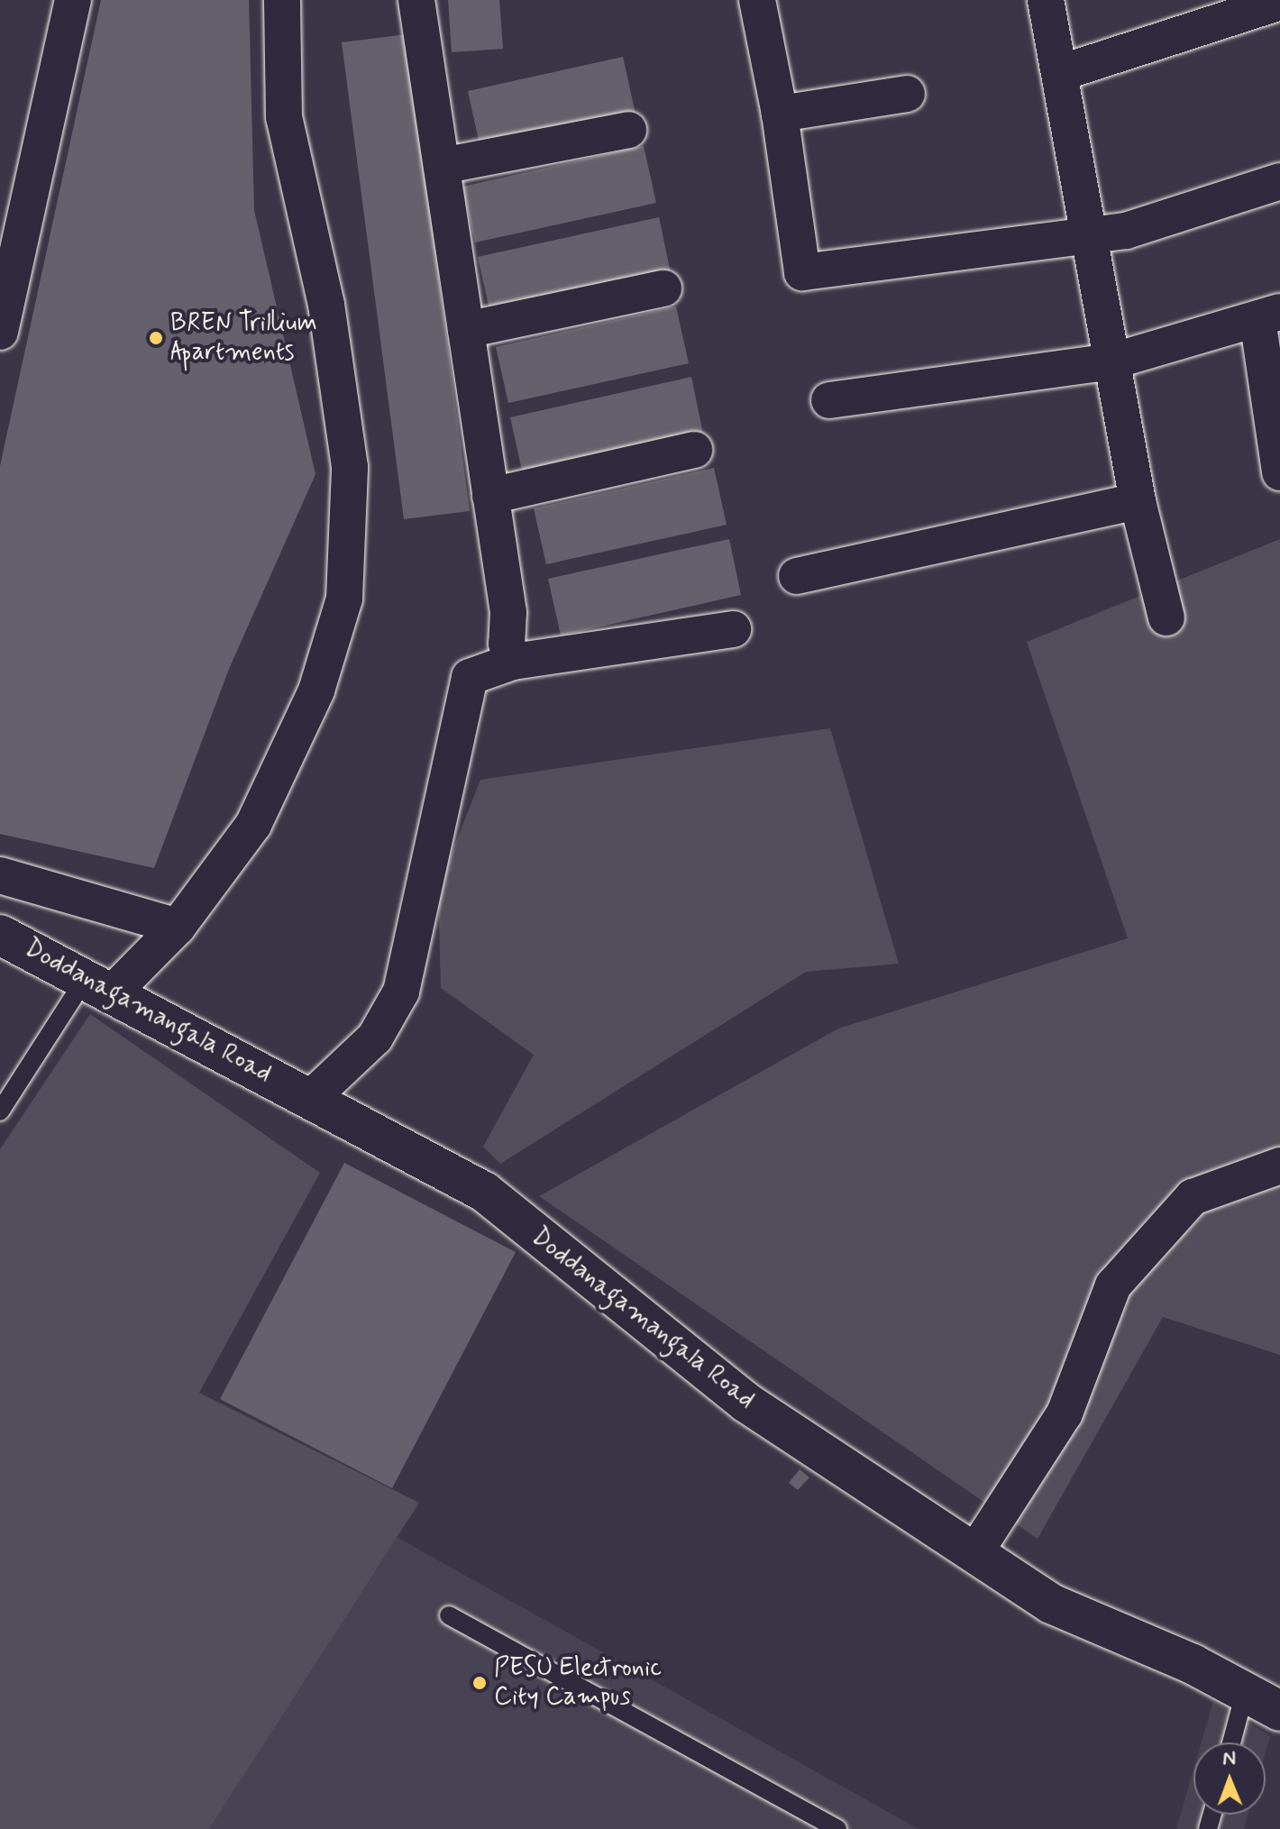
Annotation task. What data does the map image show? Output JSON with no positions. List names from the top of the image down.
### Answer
{
  "streets": {
    "street": ["Doddanagamangala Road"]
  },
  "places": ["BREN Trillium Apartments", "PESU Electronic City Campus"],
  "north": "top"
}
